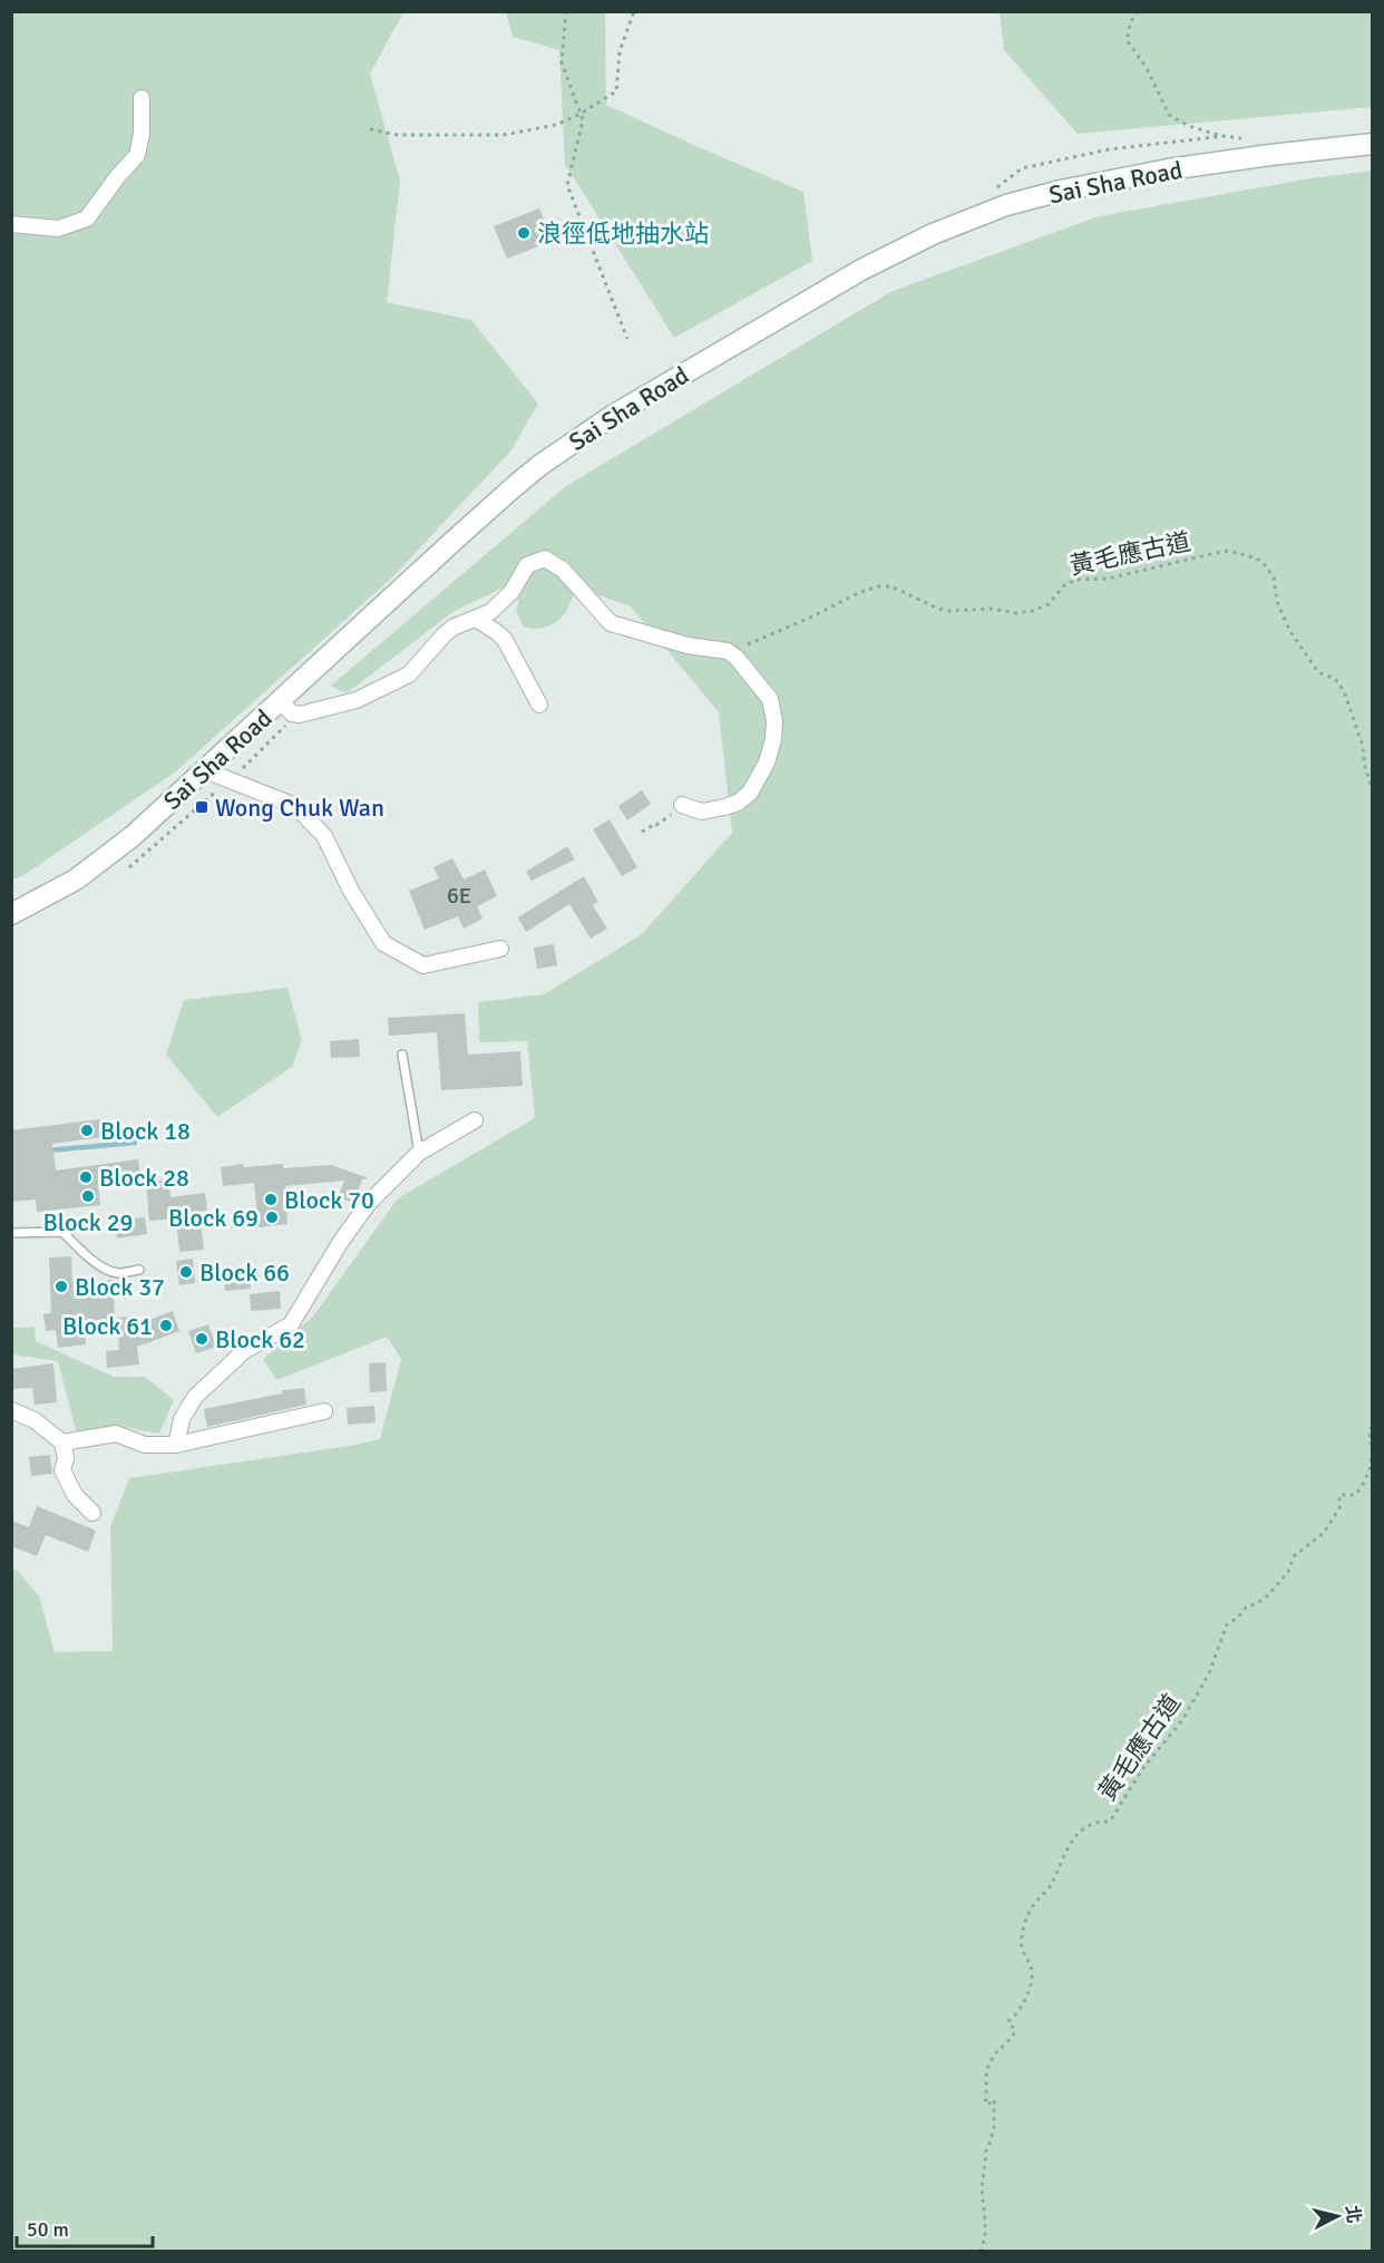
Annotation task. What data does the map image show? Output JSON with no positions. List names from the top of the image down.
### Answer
{
  "streets": {
    "main road": ["Sai Sha Road"],
    "path": ["黃毛應古道"]
  },
  "places": {
    "other": [
      "浪徑低地抽水站",
      "Block 18",
      "Block 28",
      "Block 29",
      "Block 70",
      "Block 69",
      "Block 66",
      "Block 37",
      "Block 61",
      "Block 62"
    ],
    "transit": ["Wong Chuk Wan"]
  },
  "house_numbers": ["6E"],
  "scale_bar": "50 m",
  "north": "right"
}
